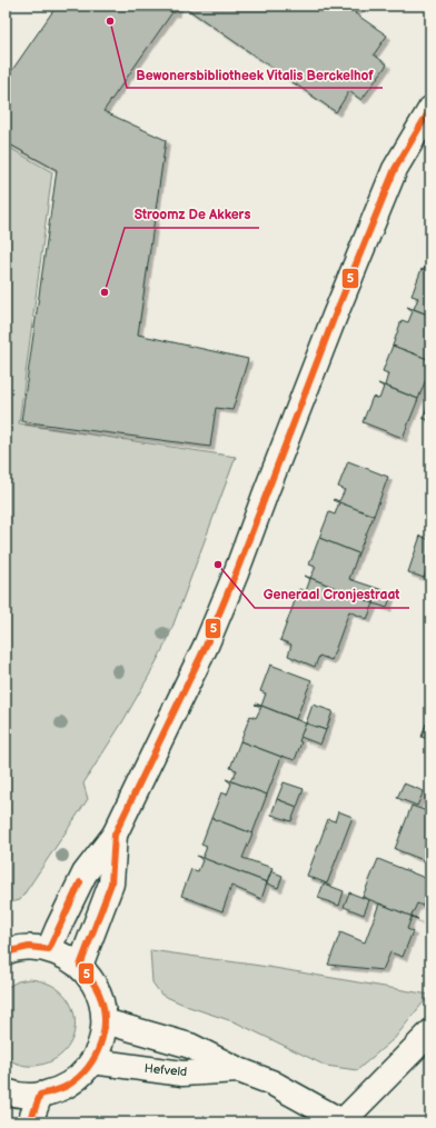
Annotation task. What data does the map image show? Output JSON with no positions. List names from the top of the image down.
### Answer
{
  "streets": {
    "street": ["Hefveld"]
  },
  "places": ["Bewonersbibliotheek Vitalis Berckelhof", "Stroomz De Akkers", "Generaal Cronjestraat"],
  "lines": ["transit line 5"]
}
